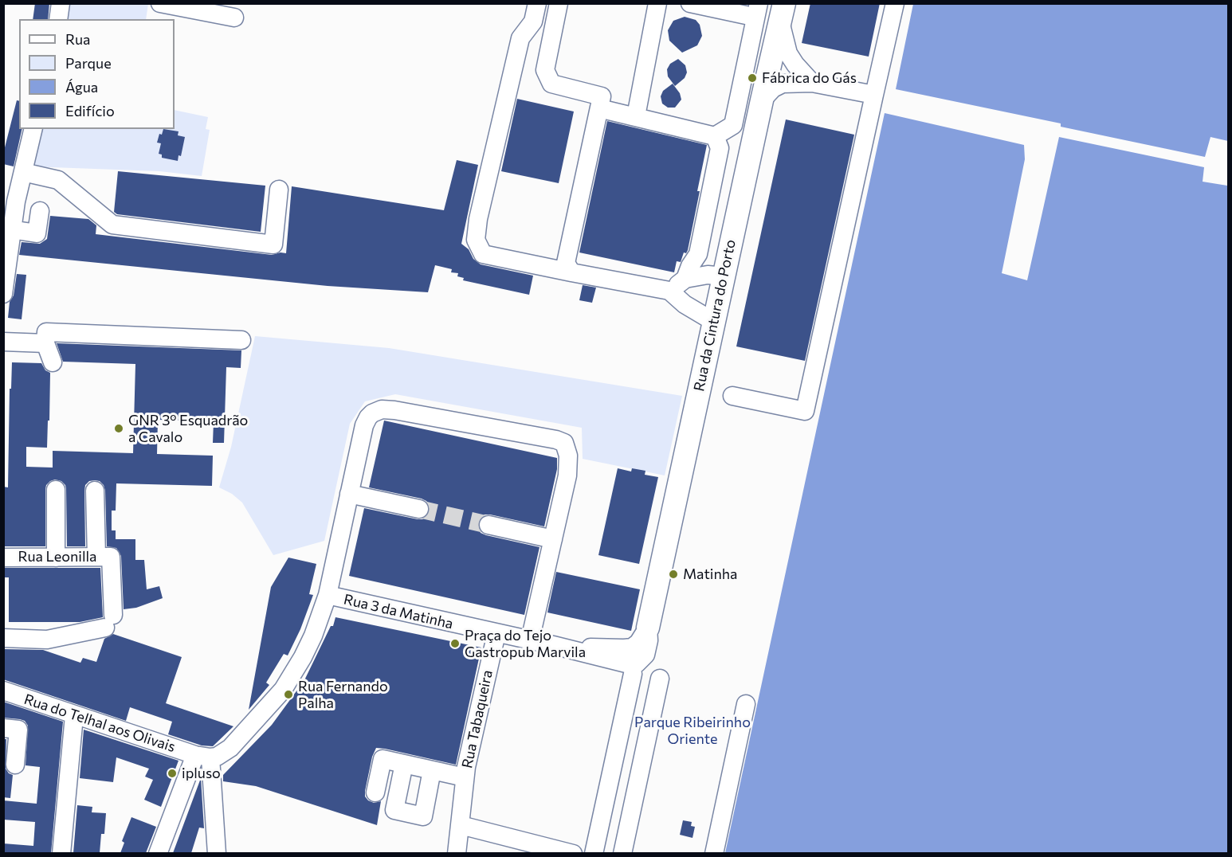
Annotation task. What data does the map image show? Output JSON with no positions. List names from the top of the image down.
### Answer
{
  "streets": {
    "main road": ["Rua da Cintura do Porto"],
    "street": [
      "Rua Leonilla",
      "Rua 3 da Matinha",
      "Rua Tabaqueira",
      "Rua do Telhal aos Olivais"
    ]
  },
  "crossings": [
    ["Rua da Cintura do Porto", "Rua 3 da Matinha"],
    ["Rua 3 da Matinha", "Rua Tabaqueira"]
  ],
  "parks": ["Parque Ribeirinho Oriente"],
  "places": [
    "Fábrica do Gás",
    "GNR 3º Esquadrão a Cavalo",
    "Matinha",
    "Praça do Tejo Gastropub Marvila",
    "Rua Fernando Palha",
    "ipluso"
  ],
  "legend": [
    "Rua",
    "Parque",
    "Água",
    "Edifício"
  ]
}
